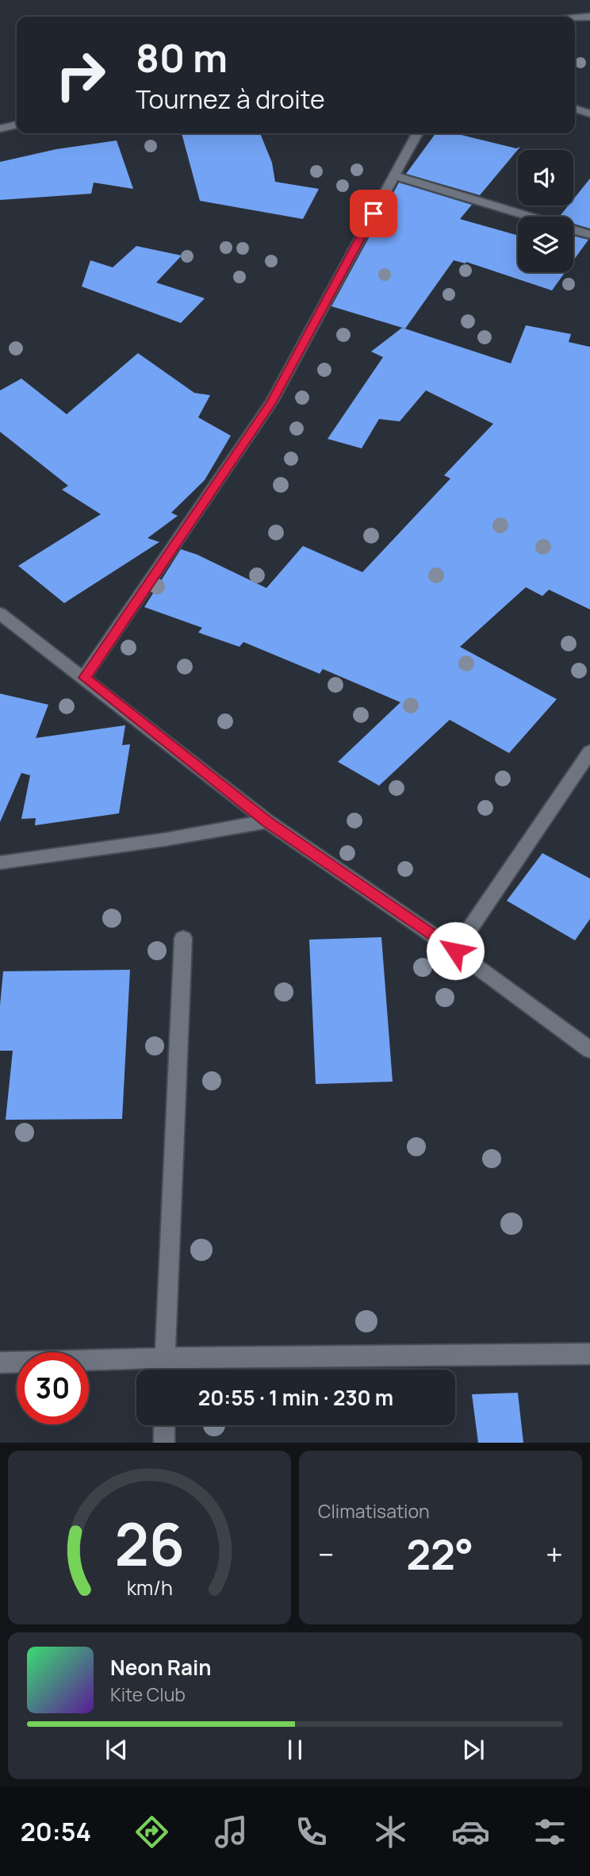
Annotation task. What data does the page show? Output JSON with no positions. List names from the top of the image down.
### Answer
{
  "page": {
    "turn": ["80 m", "Tournez à droite"],
    "limit": "30",
    "trip": "20:55 · 1 min · 230 m",
    "tile": "Climatisation",
    "heat": ["−", "22°", "+"],
    "song": ["Neon Rain", "Kite Club"],
    "tabs": "20:54",
    "gauge": ["26", "km/h"]
  }
}
